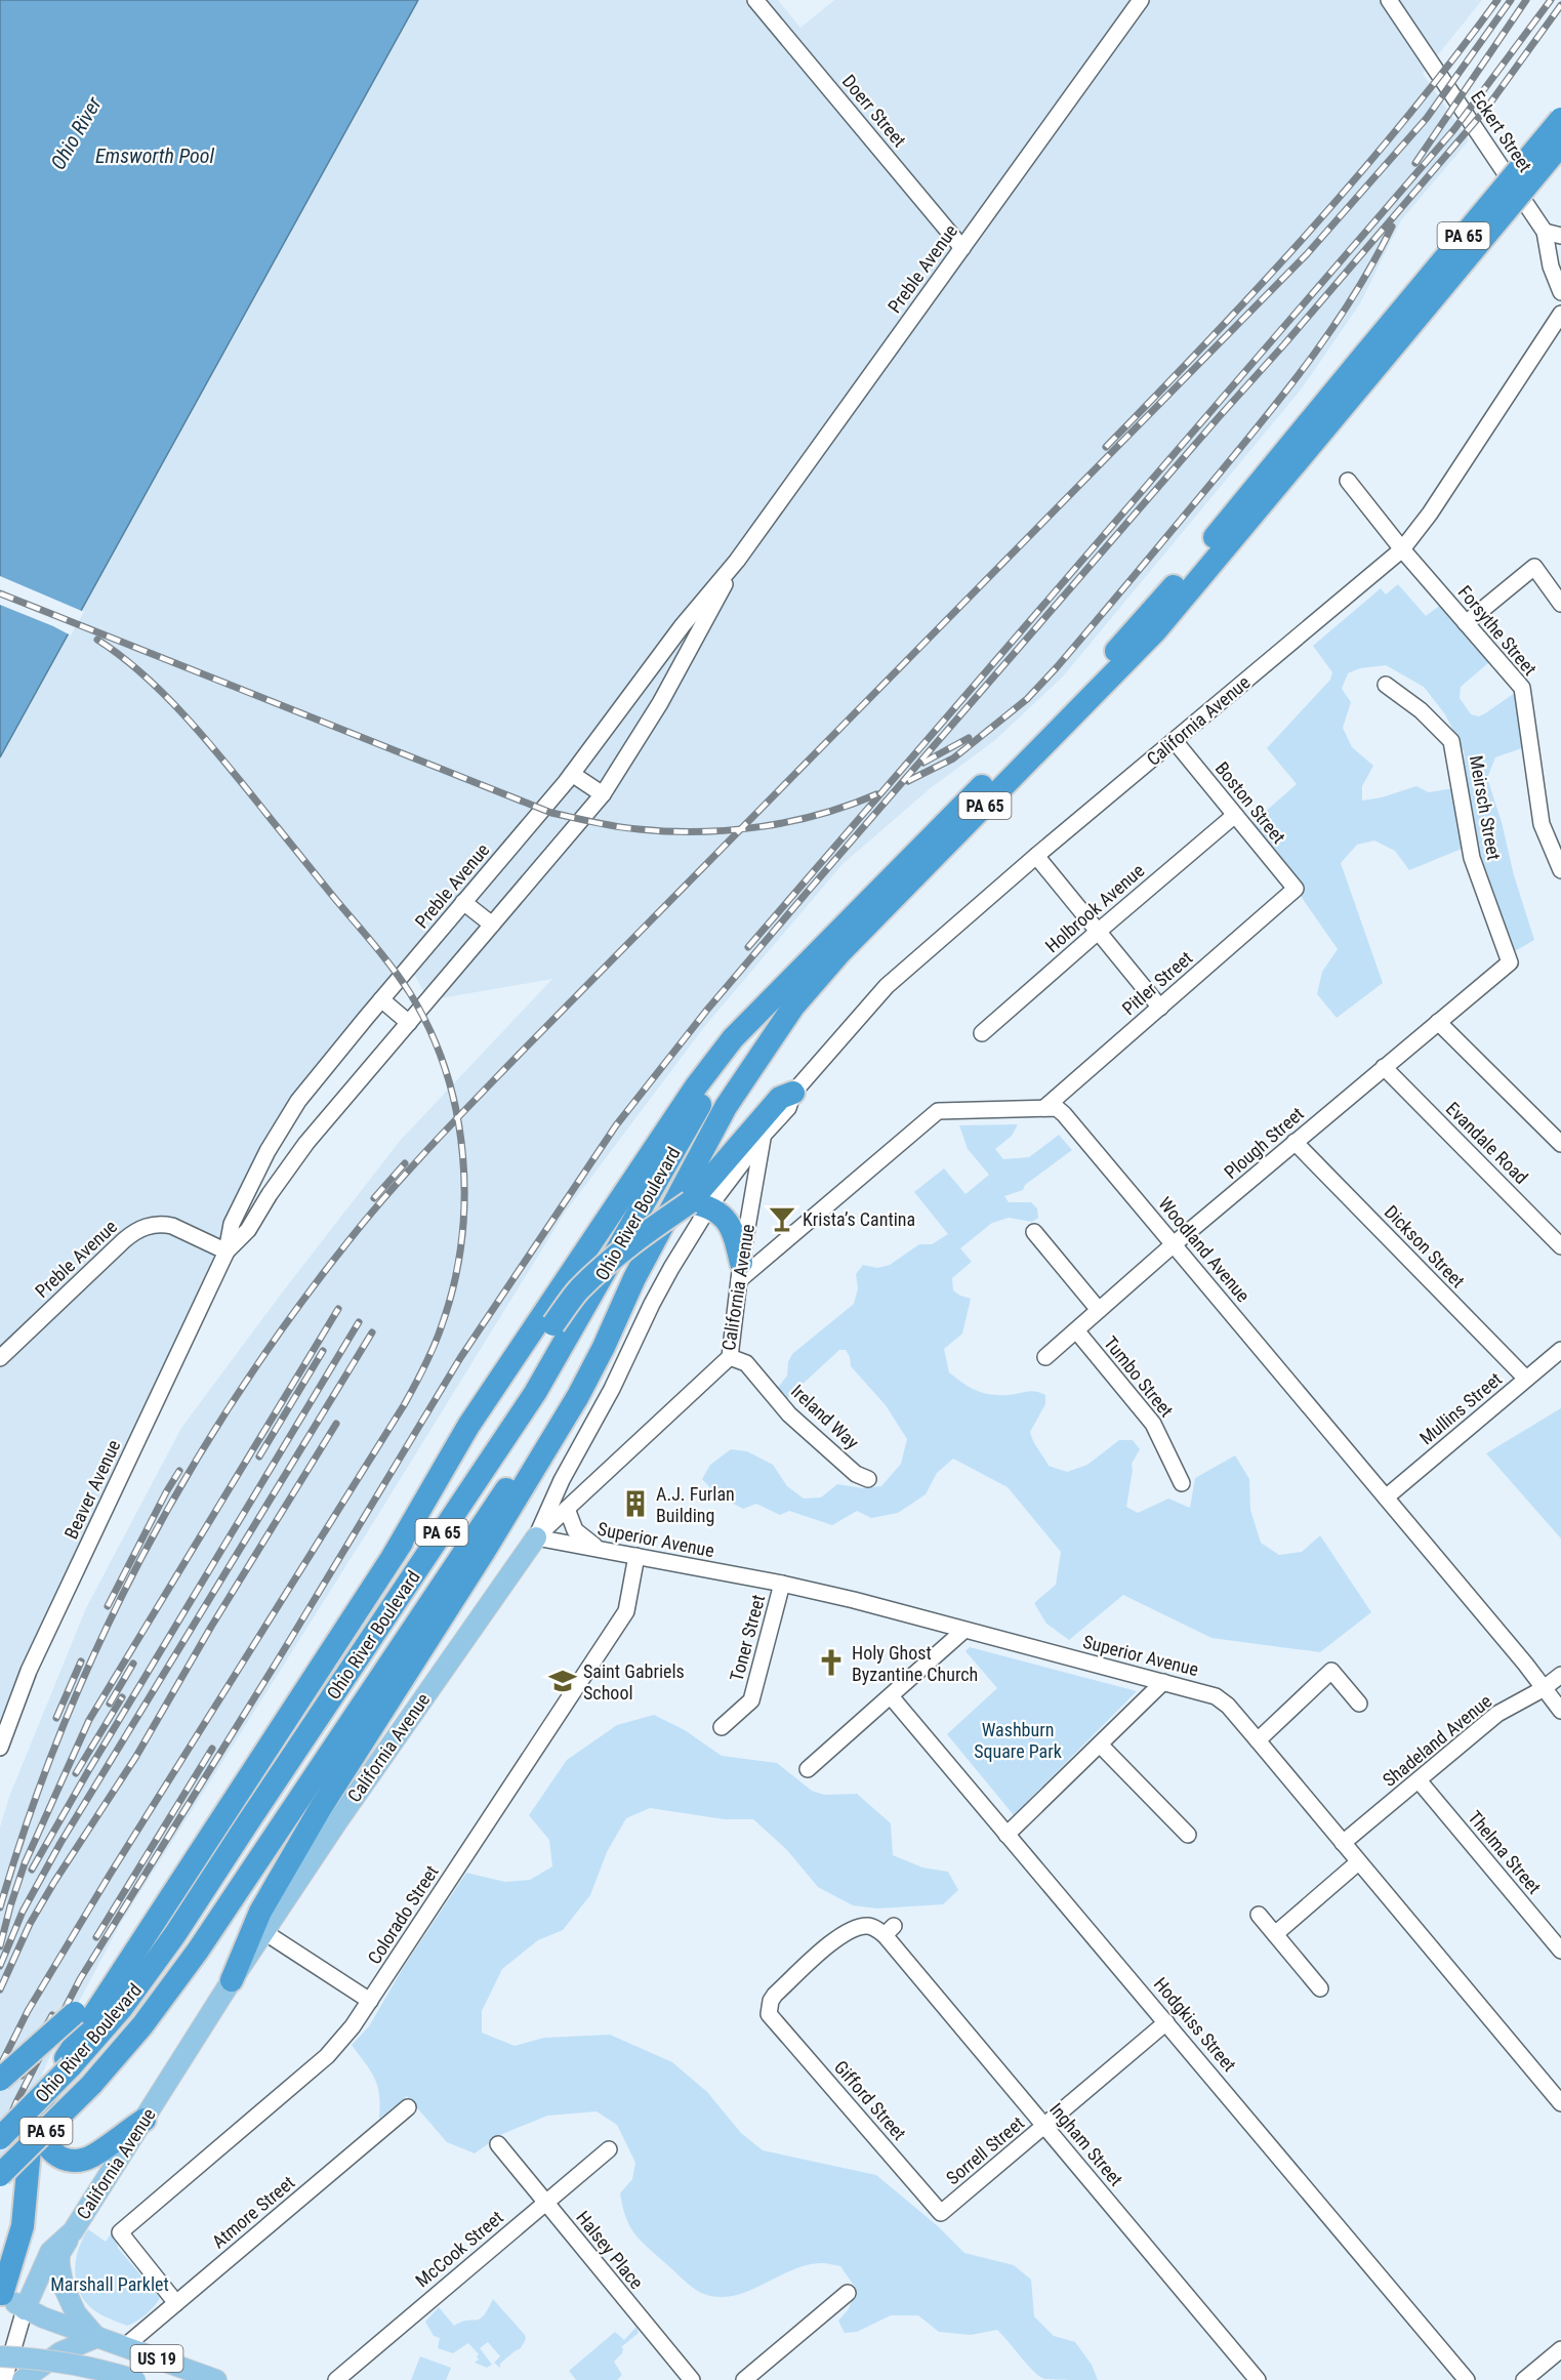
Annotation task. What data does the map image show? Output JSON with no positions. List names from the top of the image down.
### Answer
{
  "streets": {
    "highway": ["PA 65", "Ohio River Boulevard"],
    "main road": ["California Avenue", "US 19"],
    "street": [
      "Doerr Street",
      "Eckert Street",
      "Preble Avenue",
      "Forsythe Street",
      "Boston Street",
      "Meirsch Street",
      "Holbrook Avenue",
      "Pitler Street",
      "Plough Street",
      "Evandale Road",
      "Dickson Street",
      "Woodland Avenue",
      "Tumbo Street",
      "Mullins Street",
      "Ireland Way",
      "Beaver Avenue",
      "Superior Avenue",
      "Toner Street",
      "Shadeland Avenue",
      "Thelma Street",
      "Colorado Street",
      "Hodgkiss Street",
      "Gifford Street",
      "Ingham Street",
      "Sorrell Street",
      "Atmore Street",
      "McCook Street",
      "Halsey Place"
    ]
  },
  "crossings": [
    ["Doerr Street", "Preble Avenue"],
    ["PA 65", "Ohio River Boulevard"],
    ["Preble Avenue", "Beaver Avenue"],
    ["Forsythe Street", "California Avenue"],
    ["California Avenue", "Boston Street"],
    ["California Avenue", "Ireland Way"],
    ["California Avenue", "Superior Avenue"],
    ["California Avenue", "US 19"],
    ["Boston Street", "Holbrook Avenue"],
    ["Boston Street", "Pitler Street"],
    ["Meirsch Street", "Plough Street"],
    ["Pitler Street", "Woodland Avenue"],
    ["Plough Street", "Evandale Road"],
    ["Plough Street", "Dickson Street"],
    ["Plough Street", "Woodland Avenue"],
    ["Plough Street", "Tumbo Street"],
    ["Dickson Street", "Mullins Street"],
    ["Woodland Avenue", "Mullins Street"],
    ["Woodland Avenue", "Shadeland Avenue"],
    ["Superior Avenue", "Toner Street"],
    ["Superior Avenue", "Shadeland Avenue"],
    ["Superior Avenue", "Colorado Street"],
    ["Shadeland Avenue", "Thelma Street"],
    ["Colorado Street", "Atmore Street"],
    ["Hodgkiss Street", "Sorrell Street"],
    ["Gifford Street", "Ingham Street"],
    ["Gifford Street", "Sorrell Street"],
    ["Ingham Street", "Sorrell Street"],
    ["Atmore Street", "US 19"],
    ["McCook Street", "Halsey Place"]
  ],
  "water": ["Ohio River", "Emsworth Pool"],
  "parks": ["Washburn Square Park", "Marshall Parklet"],
  "places": {
    "bar": ["Krista’s Cantina"],
    "building": ["A.J. Furlan Building"],
    "church": ["Holy Ghost Byzantine Church"],
    "school or university": ["Saint Gabriels School"]
  }
}
